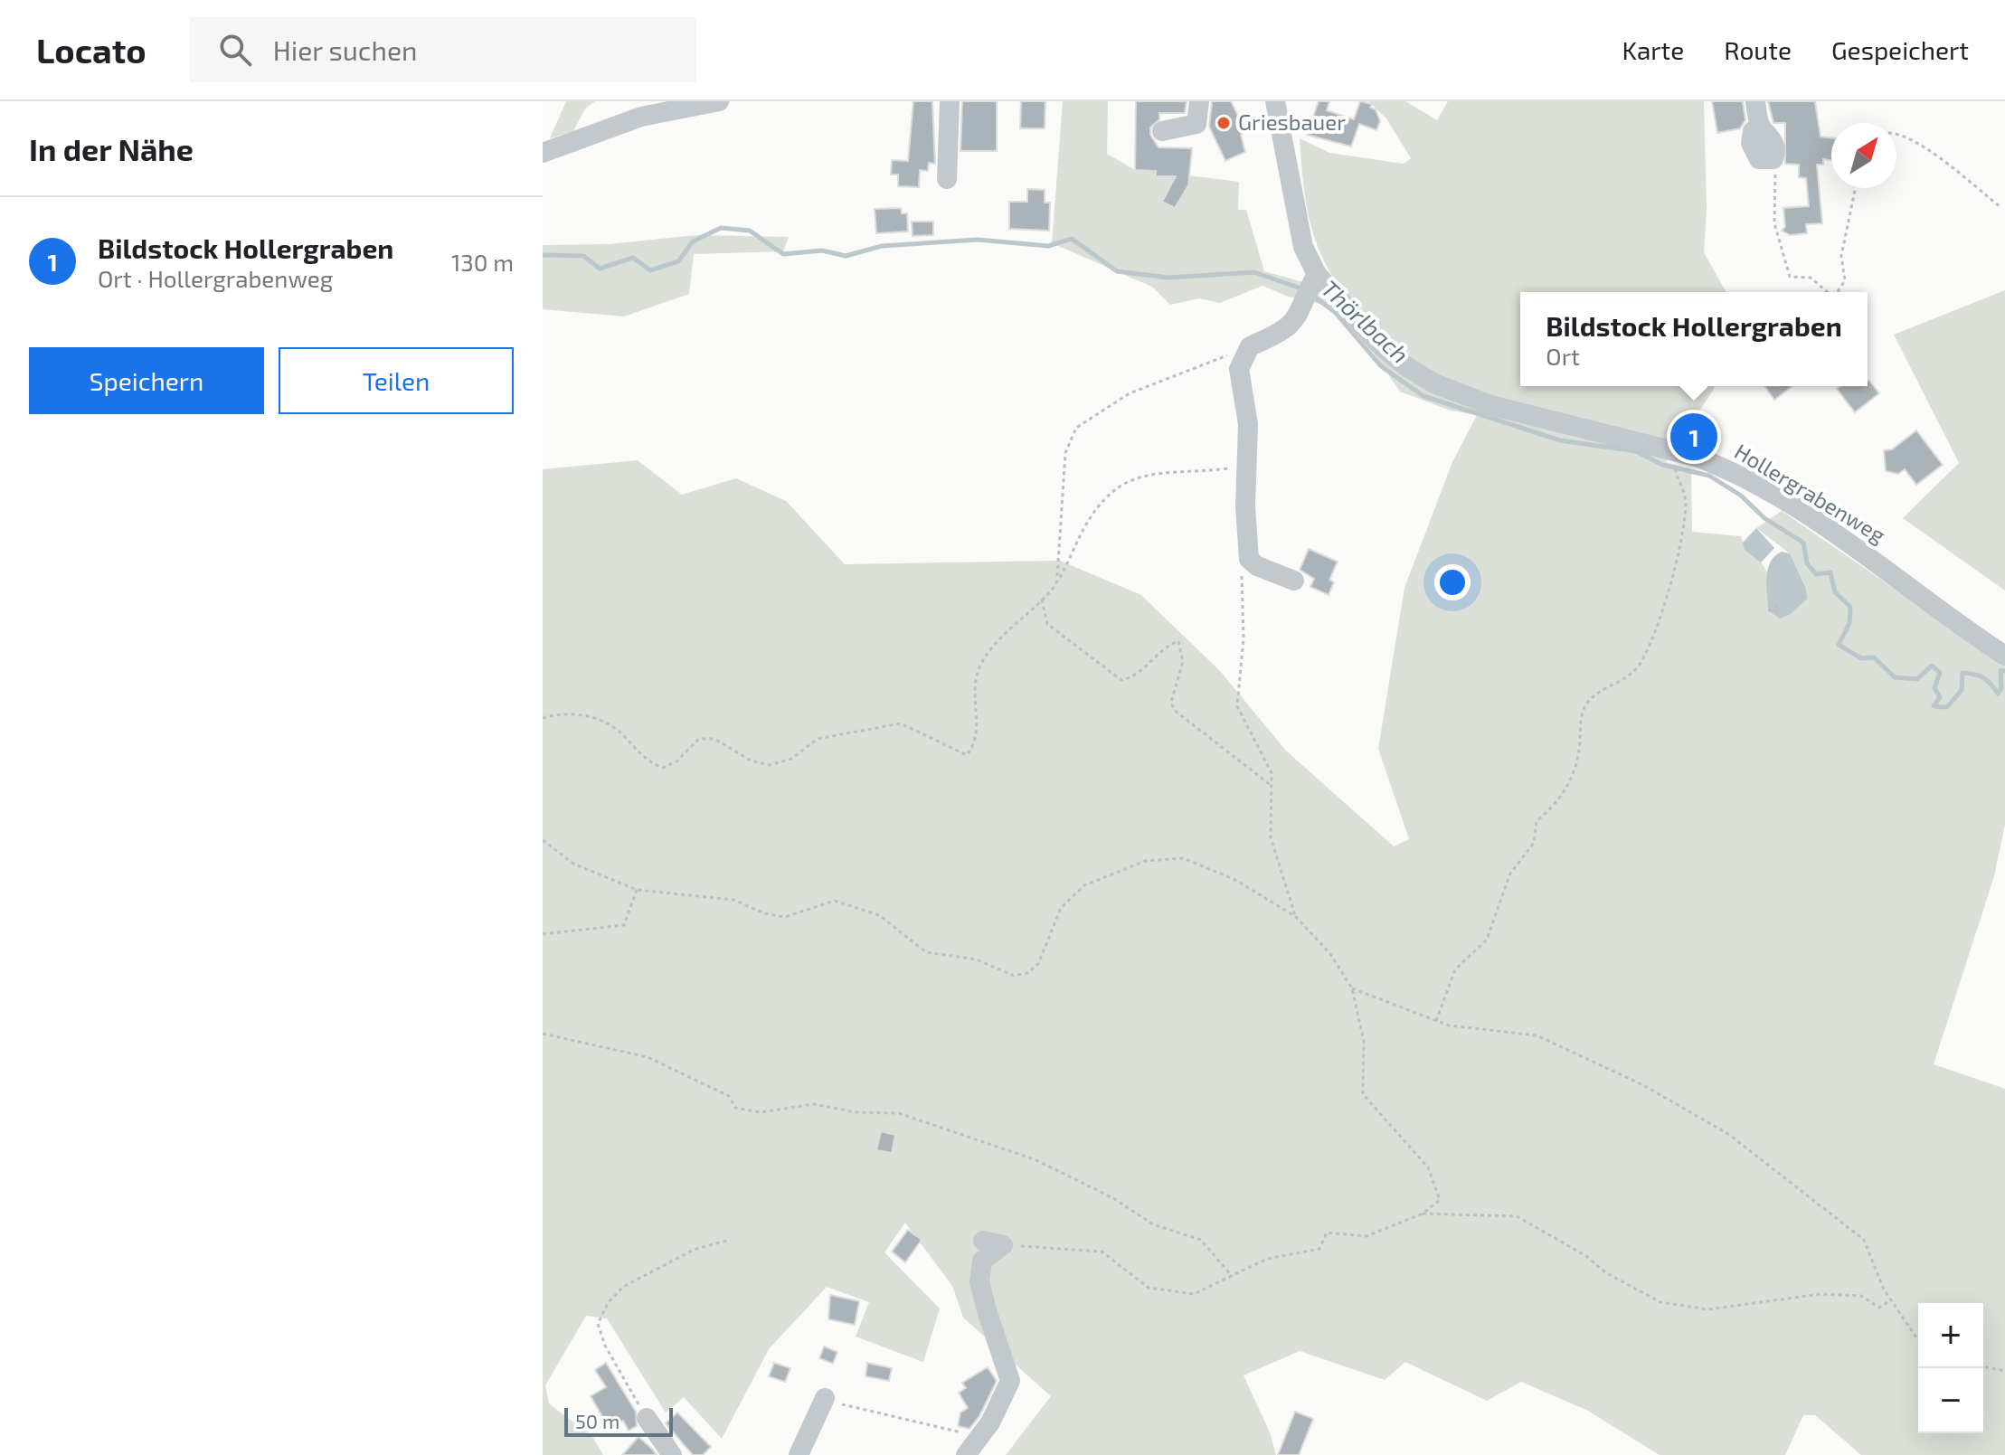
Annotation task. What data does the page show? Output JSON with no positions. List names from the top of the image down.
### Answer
{
  "streets": {
    "street": ["Hollergrabenweg"]
  },
  "water": ["Thörlbach"],
  "places": ["Griesbauer"],
  "scale_bar": "50 m",
  "north": "top right",
  "page": {
    "header": "Locato",
    "search": "Hier suchen",
    "nav": ["Karte", "Route", "Gespeichert"],
    "heading": "In der Nähe",
    "list": [
      {
        "mark": "1",
        "name": "Bildstock Hollergraben",
        "note": "Ort · Hollergrabenweg",
        "value": "130 m"
      }
    ],
    "popup": ["Bildstock Hollergraben", "Ort"],
    "buttons": ["Speichern", "Teilen"],
    "pins": "1",
    "map_buttons": ["+", "−"],
    "scale": "50 m"
  }
}
